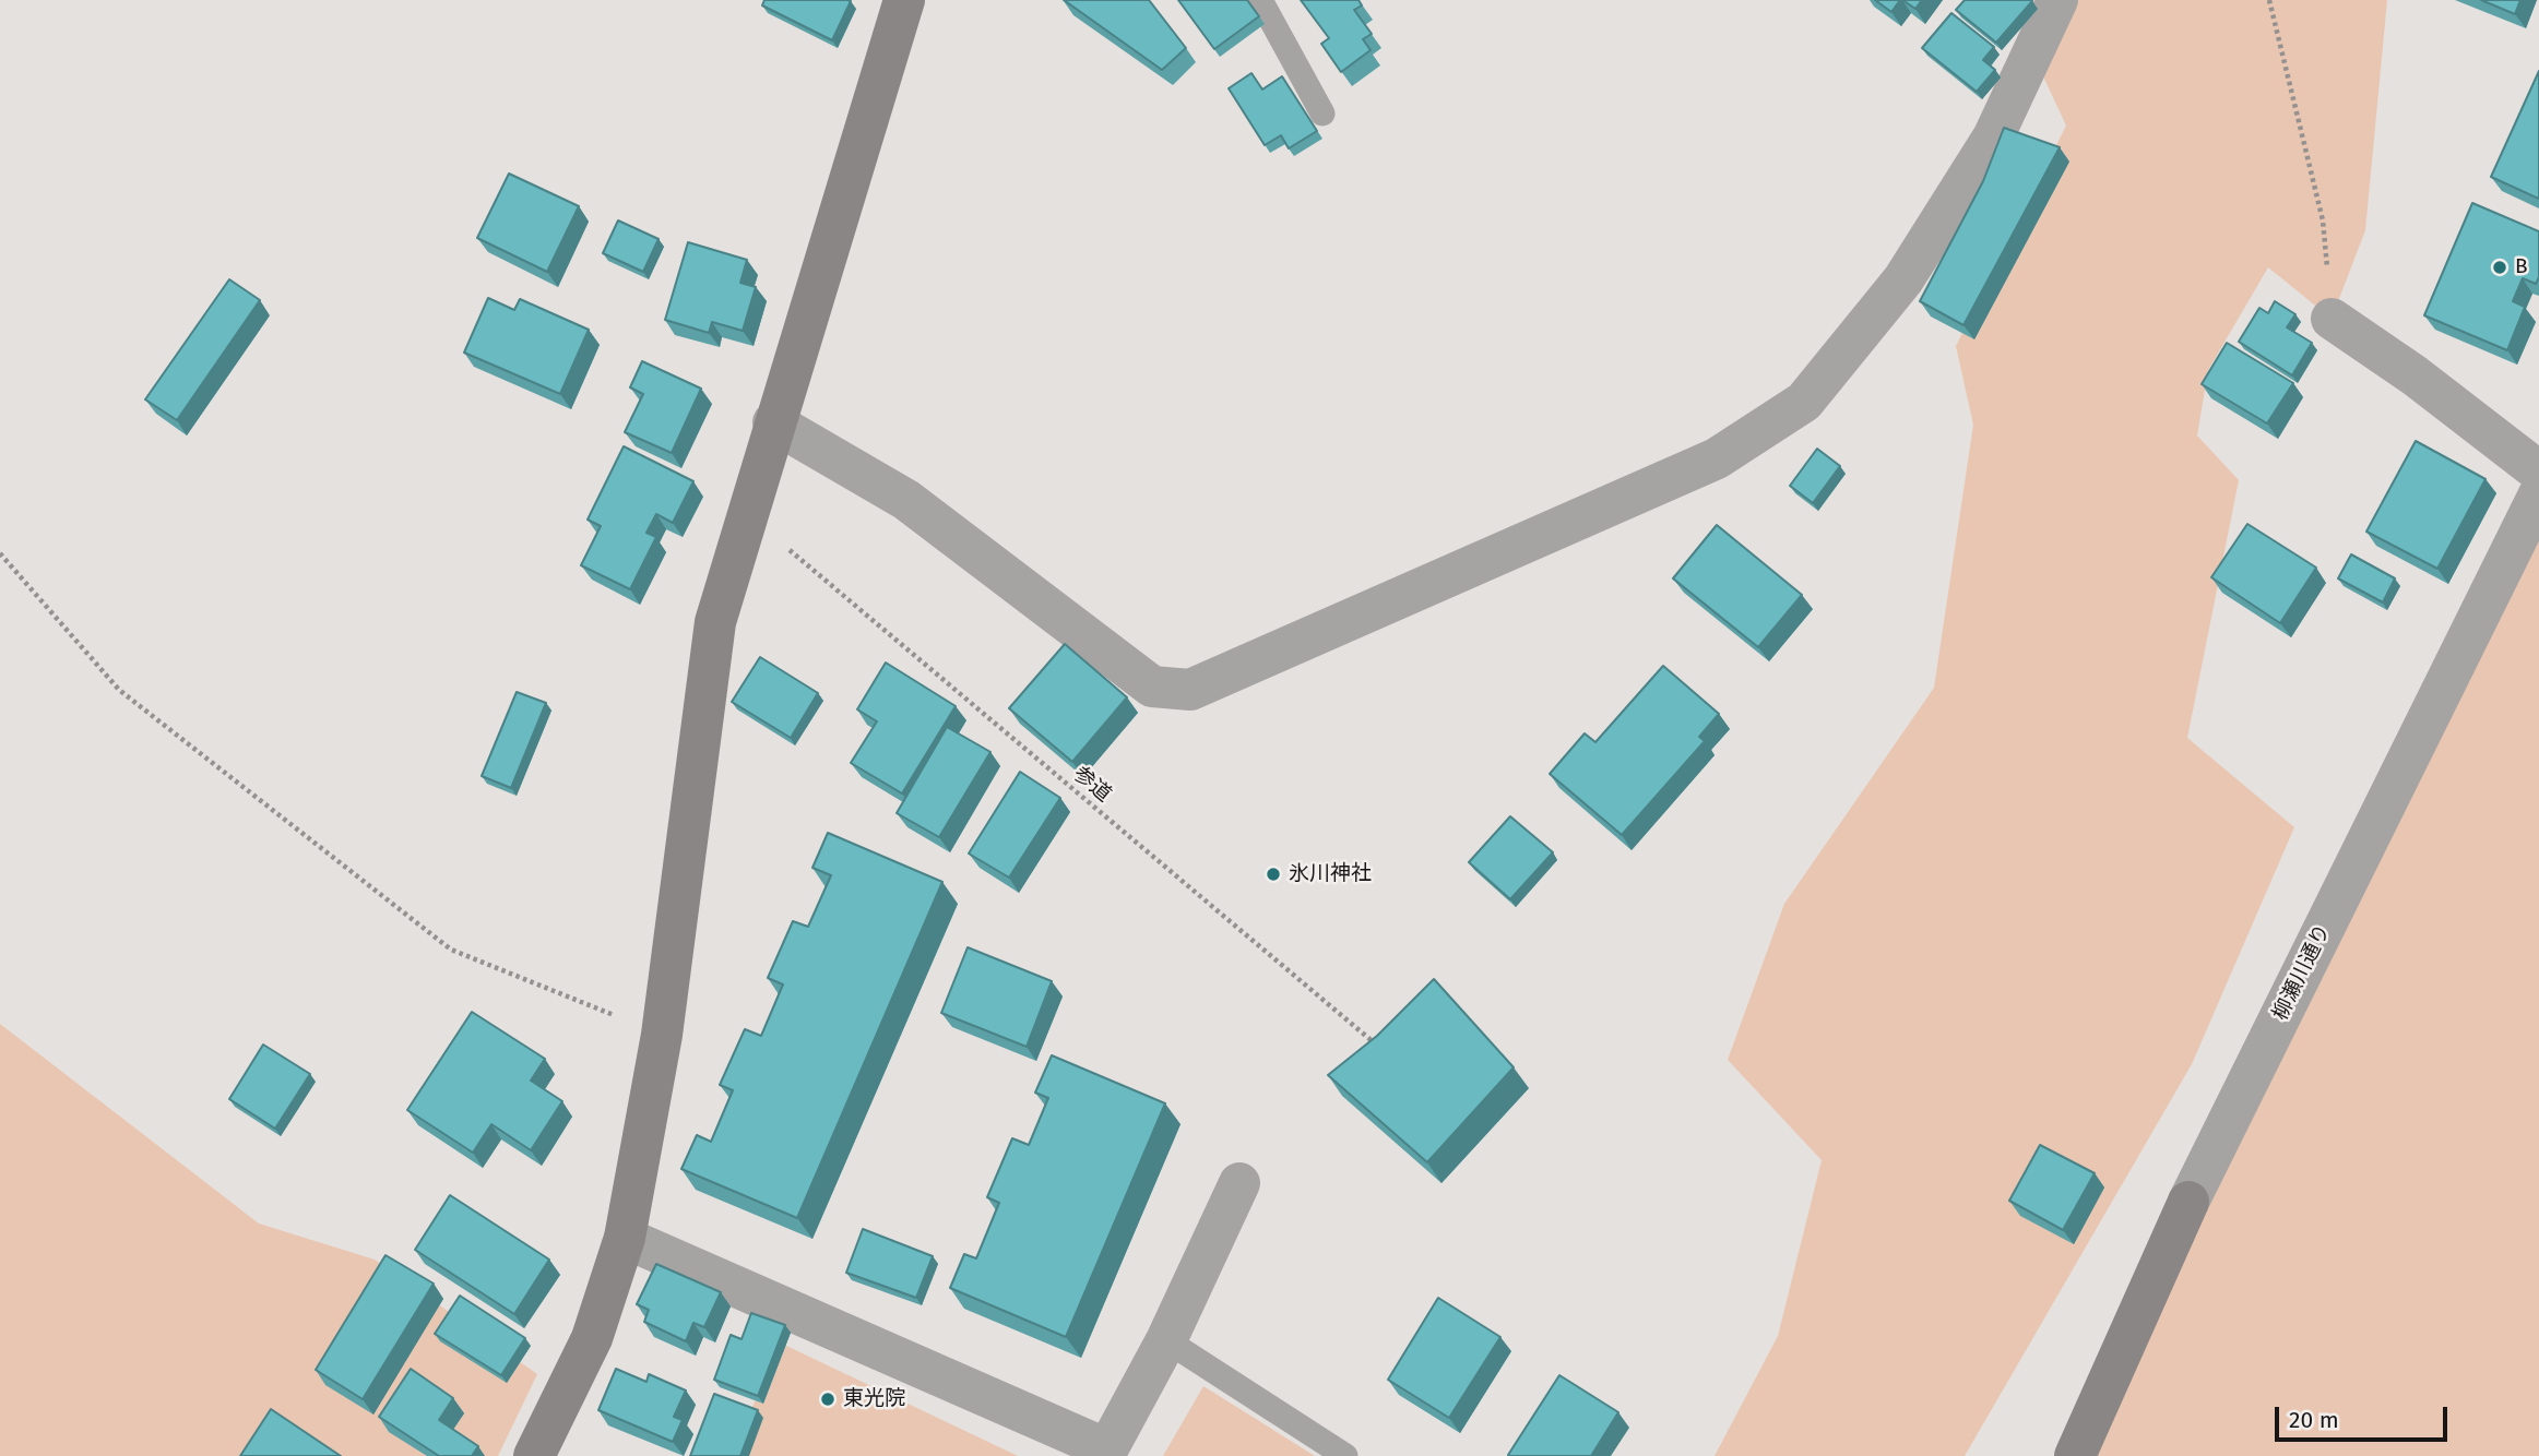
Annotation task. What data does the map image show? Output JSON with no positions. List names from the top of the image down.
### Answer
{
  "streets": {
    "street": ["柳瀬川通り"],
    "path": ["参道"]
  },
  "places": ["B", "氷川神社", "東光院"],
  "scale_bar": "20 m"
}
